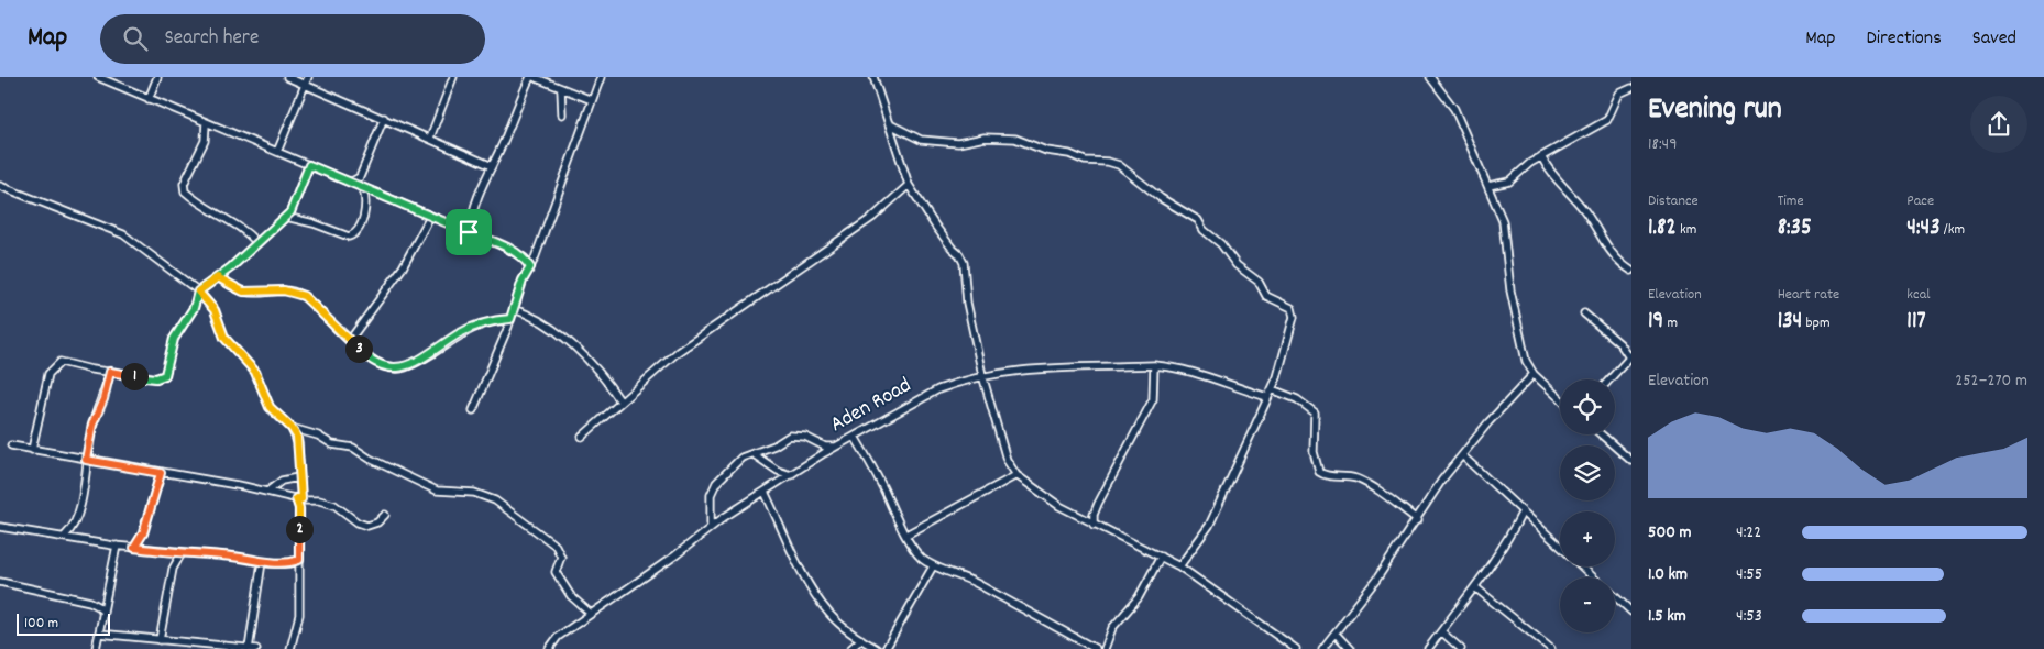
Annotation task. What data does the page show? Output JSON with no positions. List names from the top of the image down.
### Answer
{
  "streets": {
    "street": ["Aden Road"]
  },
  "scale_bar": "100 m",
  "page": {
    "header": "Map",
    "search": "Search here",
    "nav": ["Map", "Directions", "Saved"],
    "heading": ["Evening run", "18:49"],
    "stats": [
      ["Distance", "1.82 km"],
      ["Time", "8:35"],
      ["Pace", "4:43 /km"],
      ["Elevation", "19 m"],
      ["Heart rate", "134 bpm"],
      ["kcal", "117"]
    ],
    "pins": ["3", "1", "2"],
    "chart": ["Elevation", "252–270 m"],
    "map_buttons": ["+", "−"],
    "list": [
      {
        "name": "500 m",
        "note": "4:22"
      },
      {
        "name": "1.0 km",
        "note": "4:55"
      },
      {
        "name": "1.5 km",
        "note": "4:53"
      }
    ],
    "scale": "100 m"
  }
}
